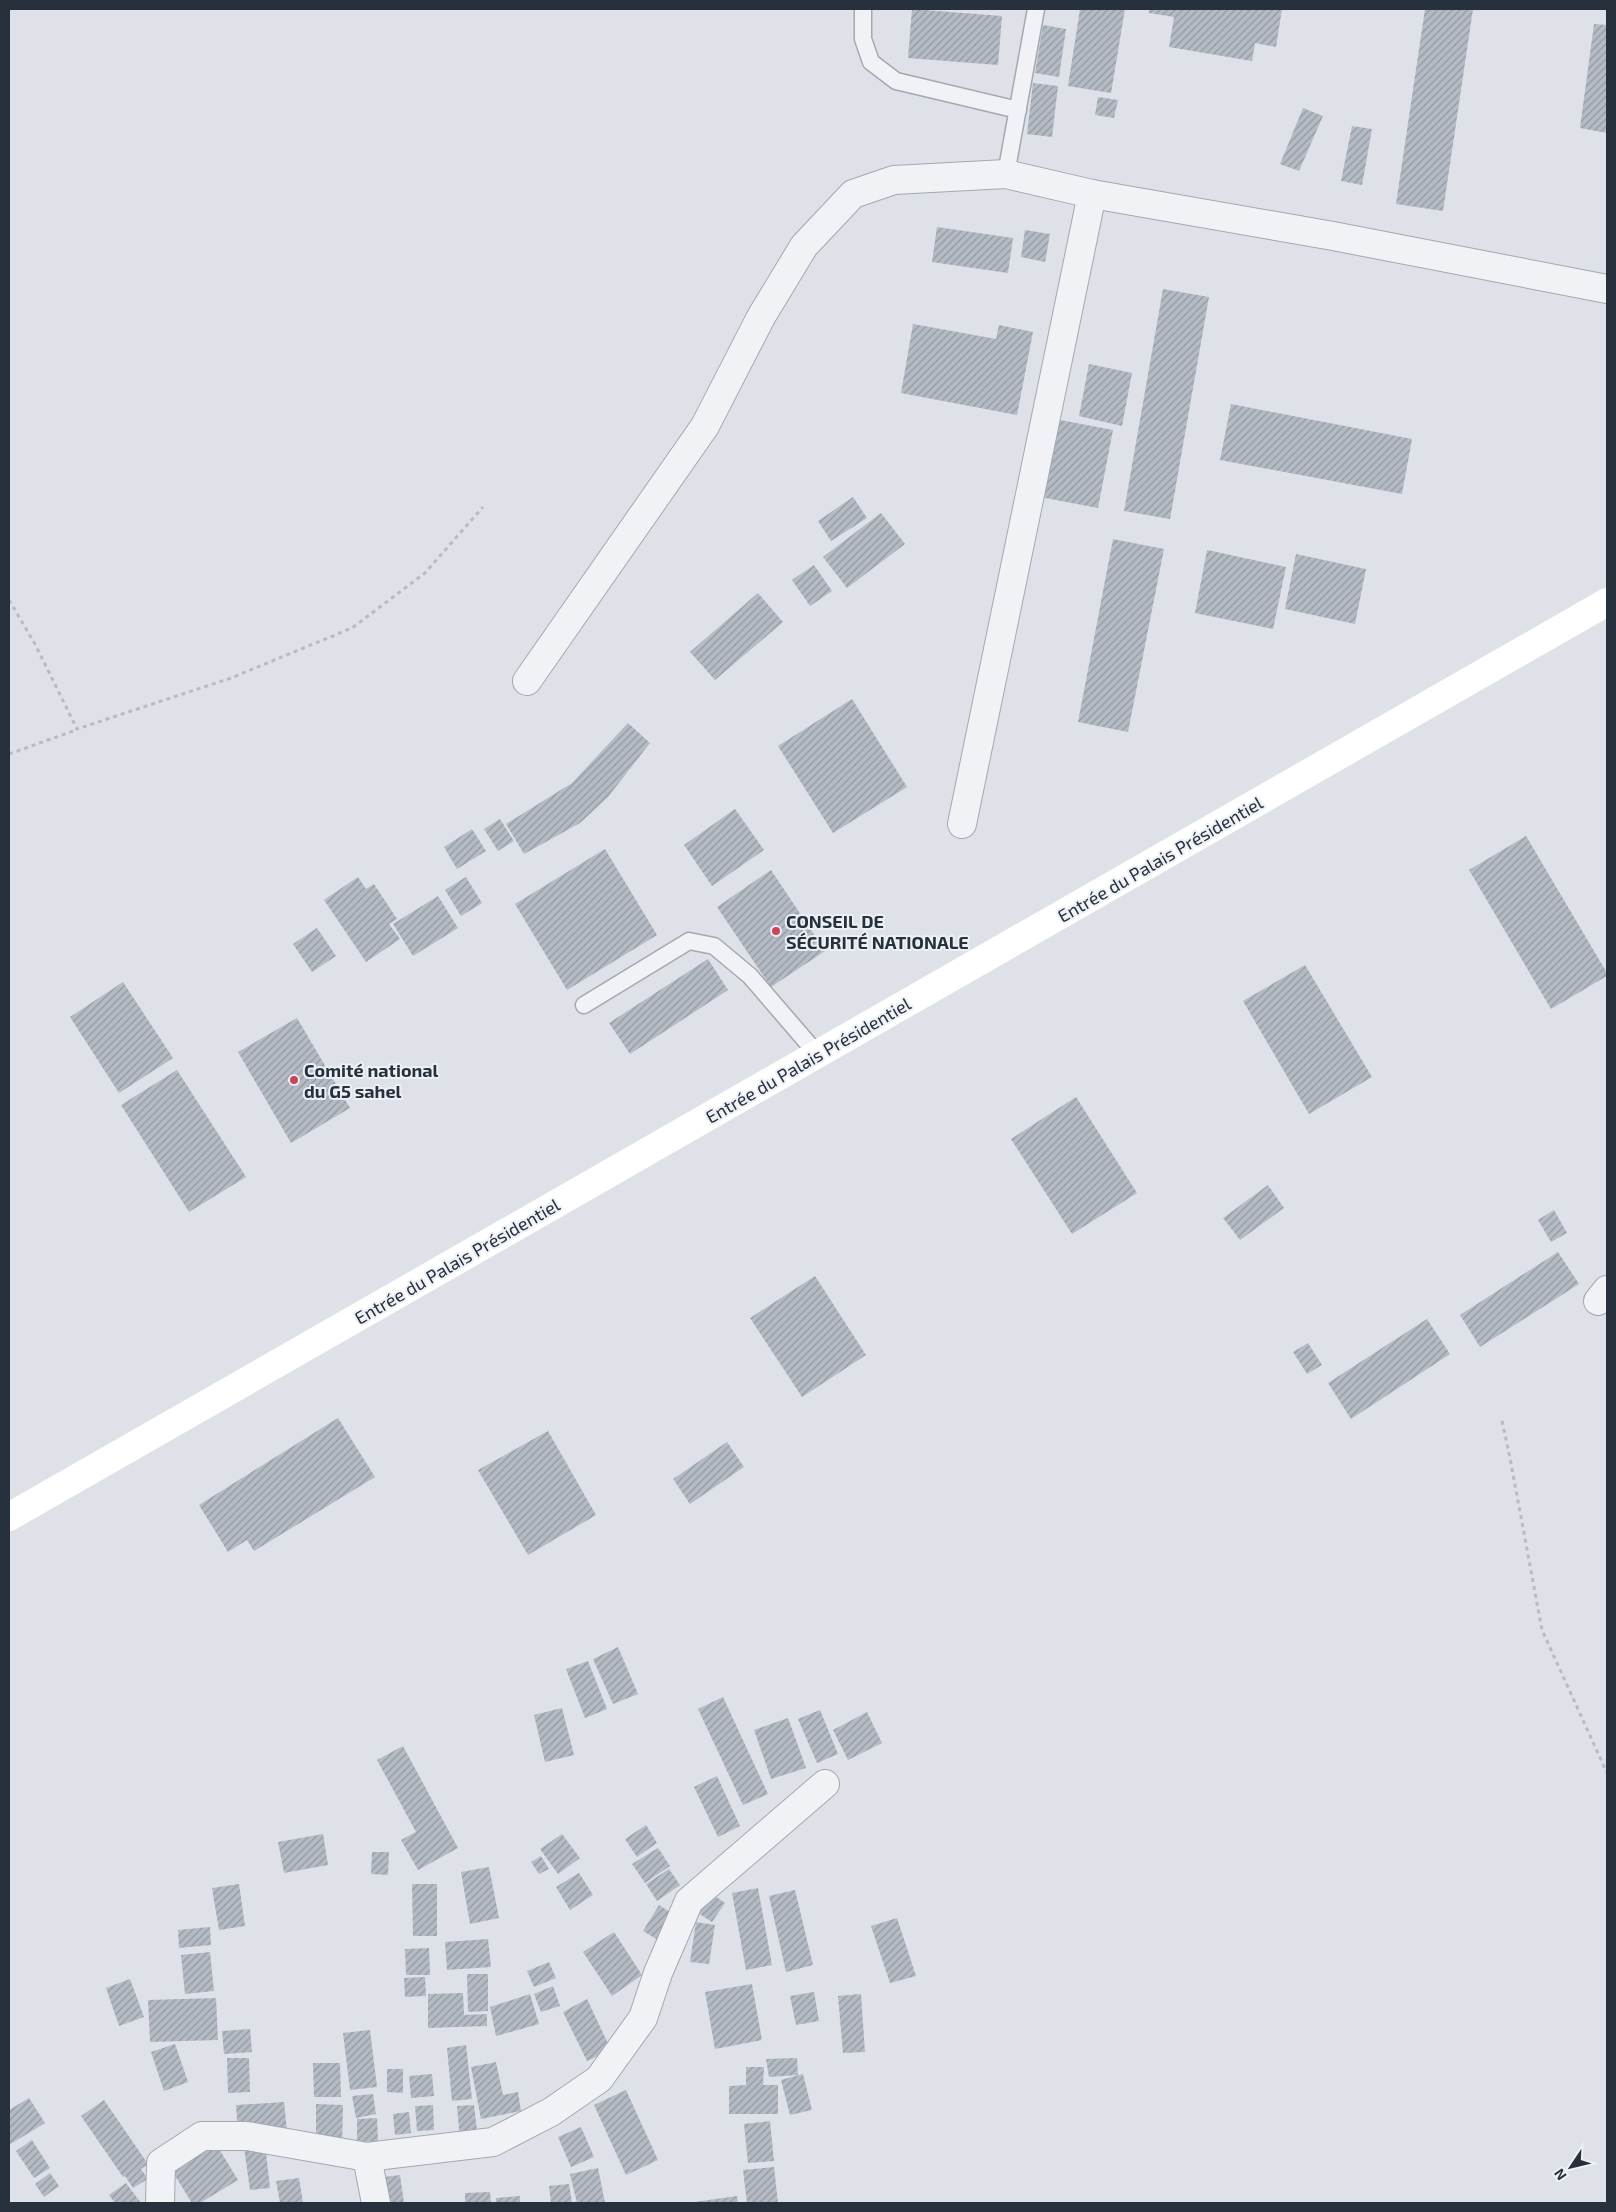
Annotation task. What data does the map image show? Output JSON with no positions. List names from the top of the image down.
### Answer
{
  "streets": {
    "street": ["Entrée du Palais Présidentiel"]
  },
  "places": ["CONSEIL DE SÉCURITÉ NATIONALE", "Comité national du G5 sahel"],
  "north": "bottom left"
}
